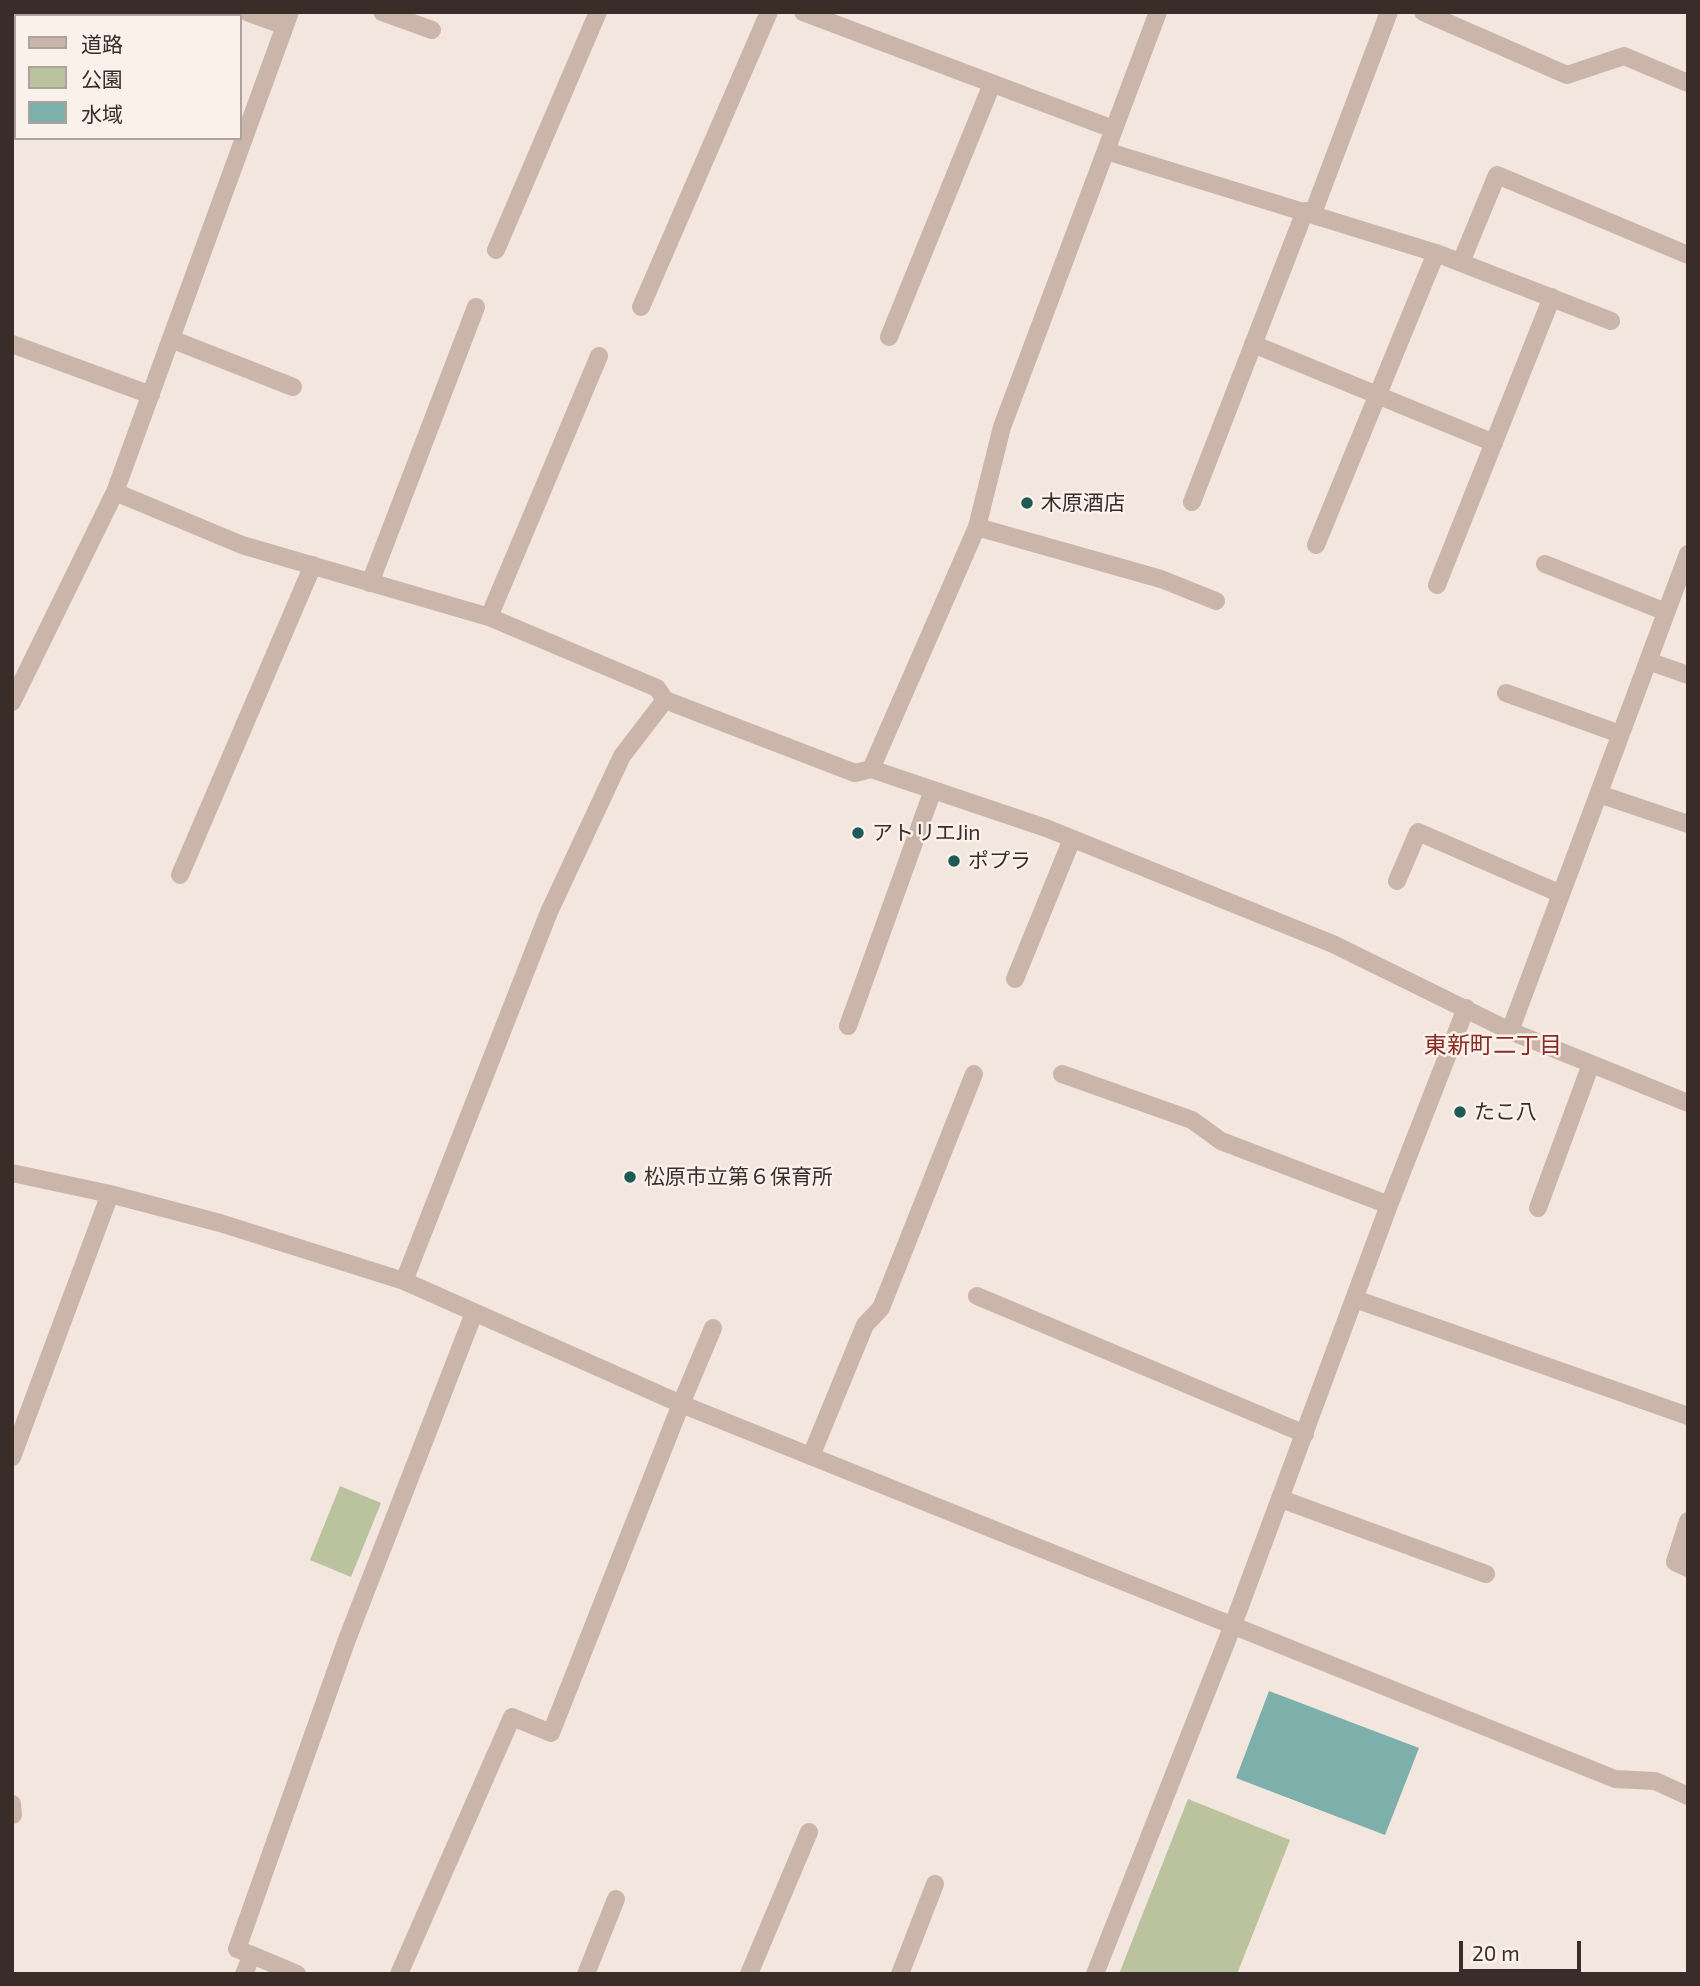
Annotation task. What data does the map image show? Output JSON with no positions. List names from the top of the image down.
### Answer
{
  "districts": ["東新町二丁目"],
  "places": [
    "木原酒店",
    "アトリエJin",
    "ポプラ",
    "たこ八",
    "松原市立第６保育所"
  ],
  "legend": ["道路", "公園", "水域"],
  "scale_bar": "20 m"
}
